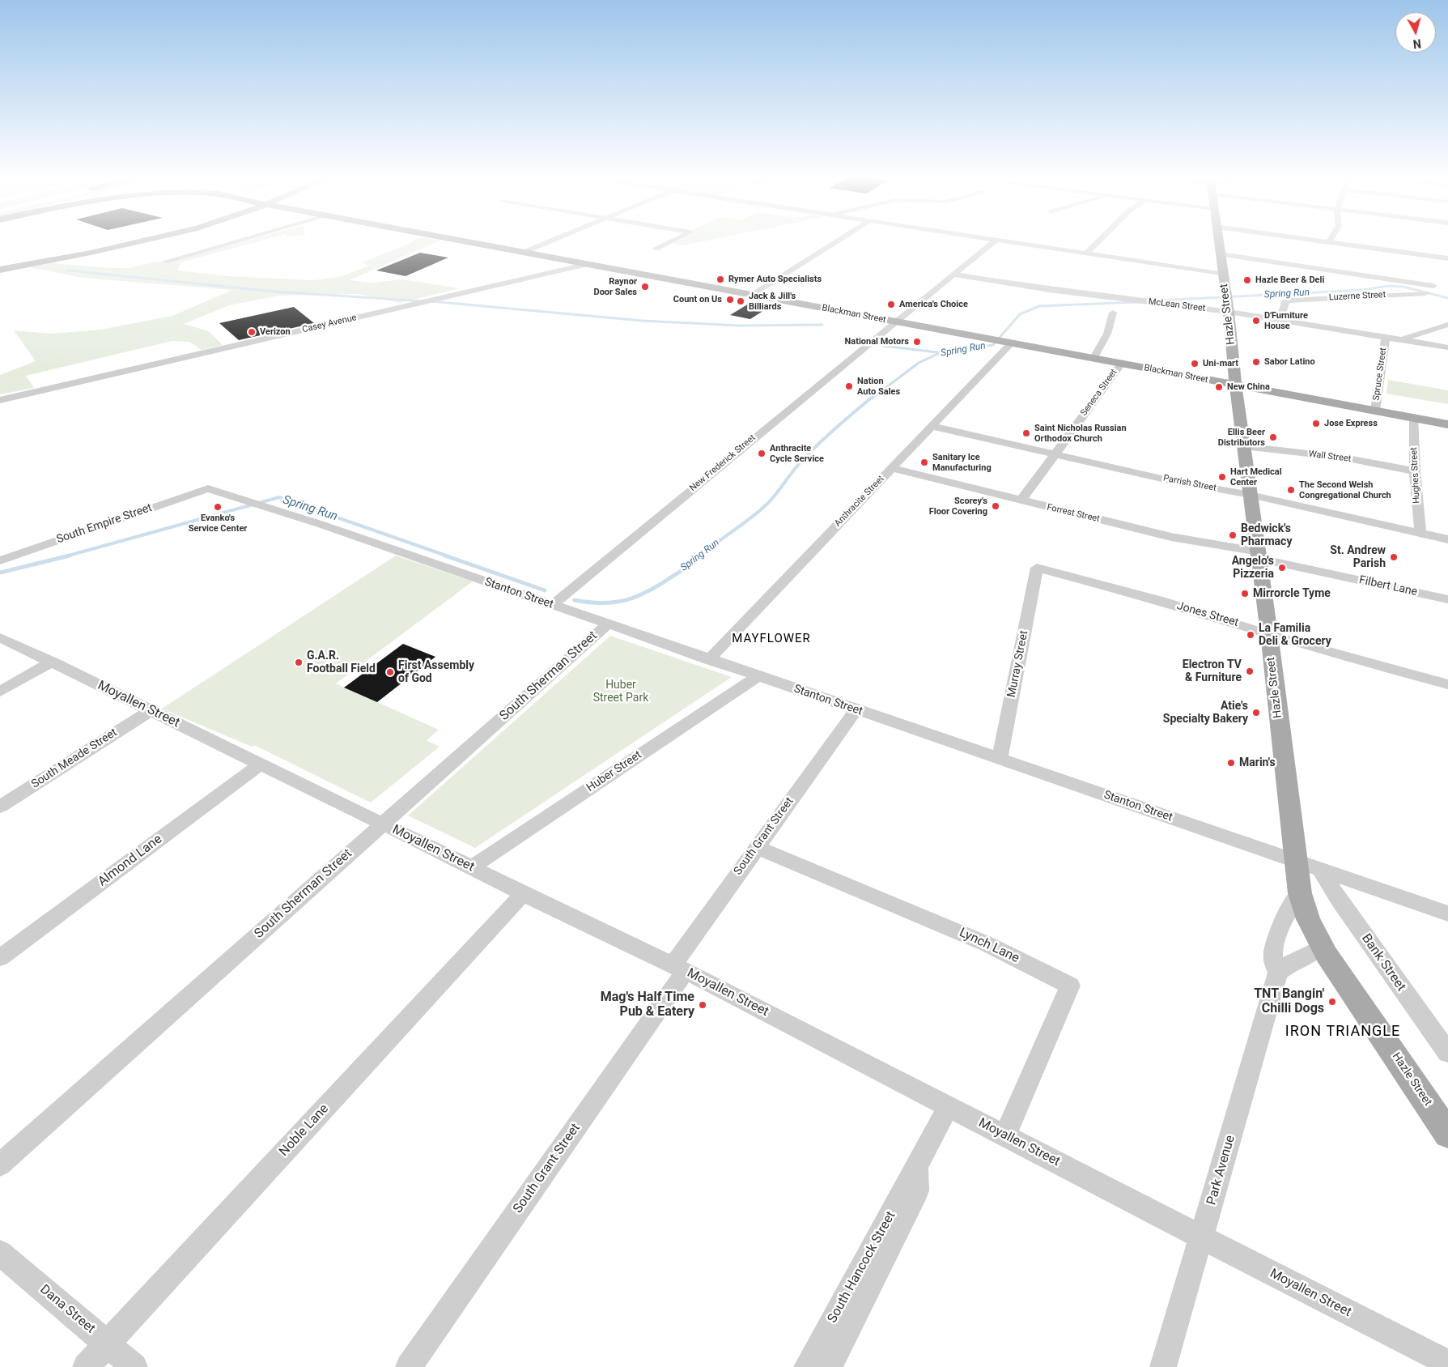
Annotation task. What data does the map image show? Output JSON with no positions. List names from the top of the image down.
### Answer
{
  "streets": {
    "main road": ["Blackman Street", "Hazle Street"],
    "street": [
      "Luzerne Street",
      "McLean Street",
      "Casey Avenue",
      "Spruce Street",
      "Seneca Street",
      "Wall Street",
      "New Frederick Street",
      "Hughes Street",
      "Parrish Street",
      "Anthracite Street",
      "Forrest Street",
      "South Empire Street",
      "Filbert Lane",
      "Stanton Street",
      "Jones Street",
      "Murray Street",
      "South Sherman Street",
      "Moyallen Street",
      "South Meade Street",
      "Huber Street",
      "South Grant Street",
      "Almond Lane",
      "Lynch Lane",
      "Bank Street",
      "Noble Lane",
      "Park Avenue",
      "South Hancock Street",
      "Dana Street"
    ]
  },
  "crossings": [
    ["Luzerne Street", "McLean Street"],
    ["McLean Street", "Hazle Street"],
    ["McLean Street", "Spruce Street"],
    ["McLean Street", "New Frederick Street"],
    ["Blackman Street", "Hazle Street"],
    ["Blackman Street", "Casey Avenue"],
    ["Blackman Street", "Spruce Street"],
    ["Blackman Street", "Seneca Street"],
    ["Blackman Street", "New Frederick Street"],
    ["Blackman Street", "Hughes Street"],
    ["Blackman Street", "Anthracite Street"],
    ["Hazle Street", "Wall Street"],
    ["Hazle Street", "Parrish Street"],
    ["Hazle Street", "Forrest Street"],
    ["Hazle Street", "Filbert Lane"],
    ["Hazle Street", "Stanton Street"],
    ["Hazle Street", "Jones Street"],
    ["Seneca Street", "Parrish Street"],
    ["Seneca Street", "Forrest Street"],
    ["Wall Street", "Hughes Street"],
    ["New Frederick Street", "Stanton Street"],
    ["Hughes Street", "Parrish Street"],
    ["Parrish Street", "Anthracite Street"],
    ["Anthracite Street", "Forrest Street"],
    ["Anthracite Street", "Stanton Street"],
    ["Forrest Street", "Filbert Lane"],
    ["South Empire Street", "Stanton Street"],
    ["Stanton Street", "Murray Street"],
    ["Stanton Street", "South Sherman Street"],
    ["Stanton Street", "Huber Street"],
    ["Stanton Street", "South Grant Street"],
    ["Stanton Street", "Bank Street"],
    ["Jones Street", "Murray Street"],
    ["South Sherman Street", "Moyallen Street"],
    ["Moyallen Street", "South Meade Street"],
    ["Moyallen Street", "Huber Street"],
    ["Moyallen Street", "South Grant Street"],
    ["Moyallen Street", "Almond Lane"],
    ["Moyallen Street", "Lynch Lane"],
    ["Moyallen Street", "Noble Lane"],
    ["Moyallen Street", "Park Avenue"],
    ["Moyallen Street", "South Hancock Street"],
    ["South Grant Street", "Lynch Lane"],
    ["Noble Lane", "Dana Street"]
  ],
  "districts": ["MAYFLOWER", "IRON TRIANGLE"],
  "water": ["Spring Run"],
  "parks": ["Huber Street Park"],
  "places": [
    "Rymer Auto Specialists",
    "Hazle Beer & Deli",
    "Raynor Door Sales",
    "Count on Us",
    "Jack & Jill's Billiards",
    "America's Choice",
    "D'Furniture House",
    "Verizon",
    "National Motors",
    "Sabor Latino",
    "Uni-mart",
    "Nation Auto Sales",
    "New China",
    "Jose Express",
    "Saint Nicholas Russian Orthodox Church",
    "Ellis Beer Distributors",
    "Anthracite Cycle Service",
    "Sanitary Ice Manufacturing",
    "Hart Medical Center",
    "The Second Welsh Congregational Church",
    "Scorey's Floor Covering",
    "Evanko's Service Center",
    "Bedwick's Pharmacy",
    "St. Andrew Parish",
    "Angelo's Pizzeria",
    "Mirrorcle Tyme",
    "La Familia Deli & Grocery",
    "G.A.R. Football Field",
    "Electron TV & Furniture",
    "First Assembly of God",
    "Atie's Specialty Bakery",
    "Marin's",
    "TNT Bangin' Chilli Dogs",
    "Mag's Half Time Pub & Eatery"
  ],
  "north": "bottom"
}
